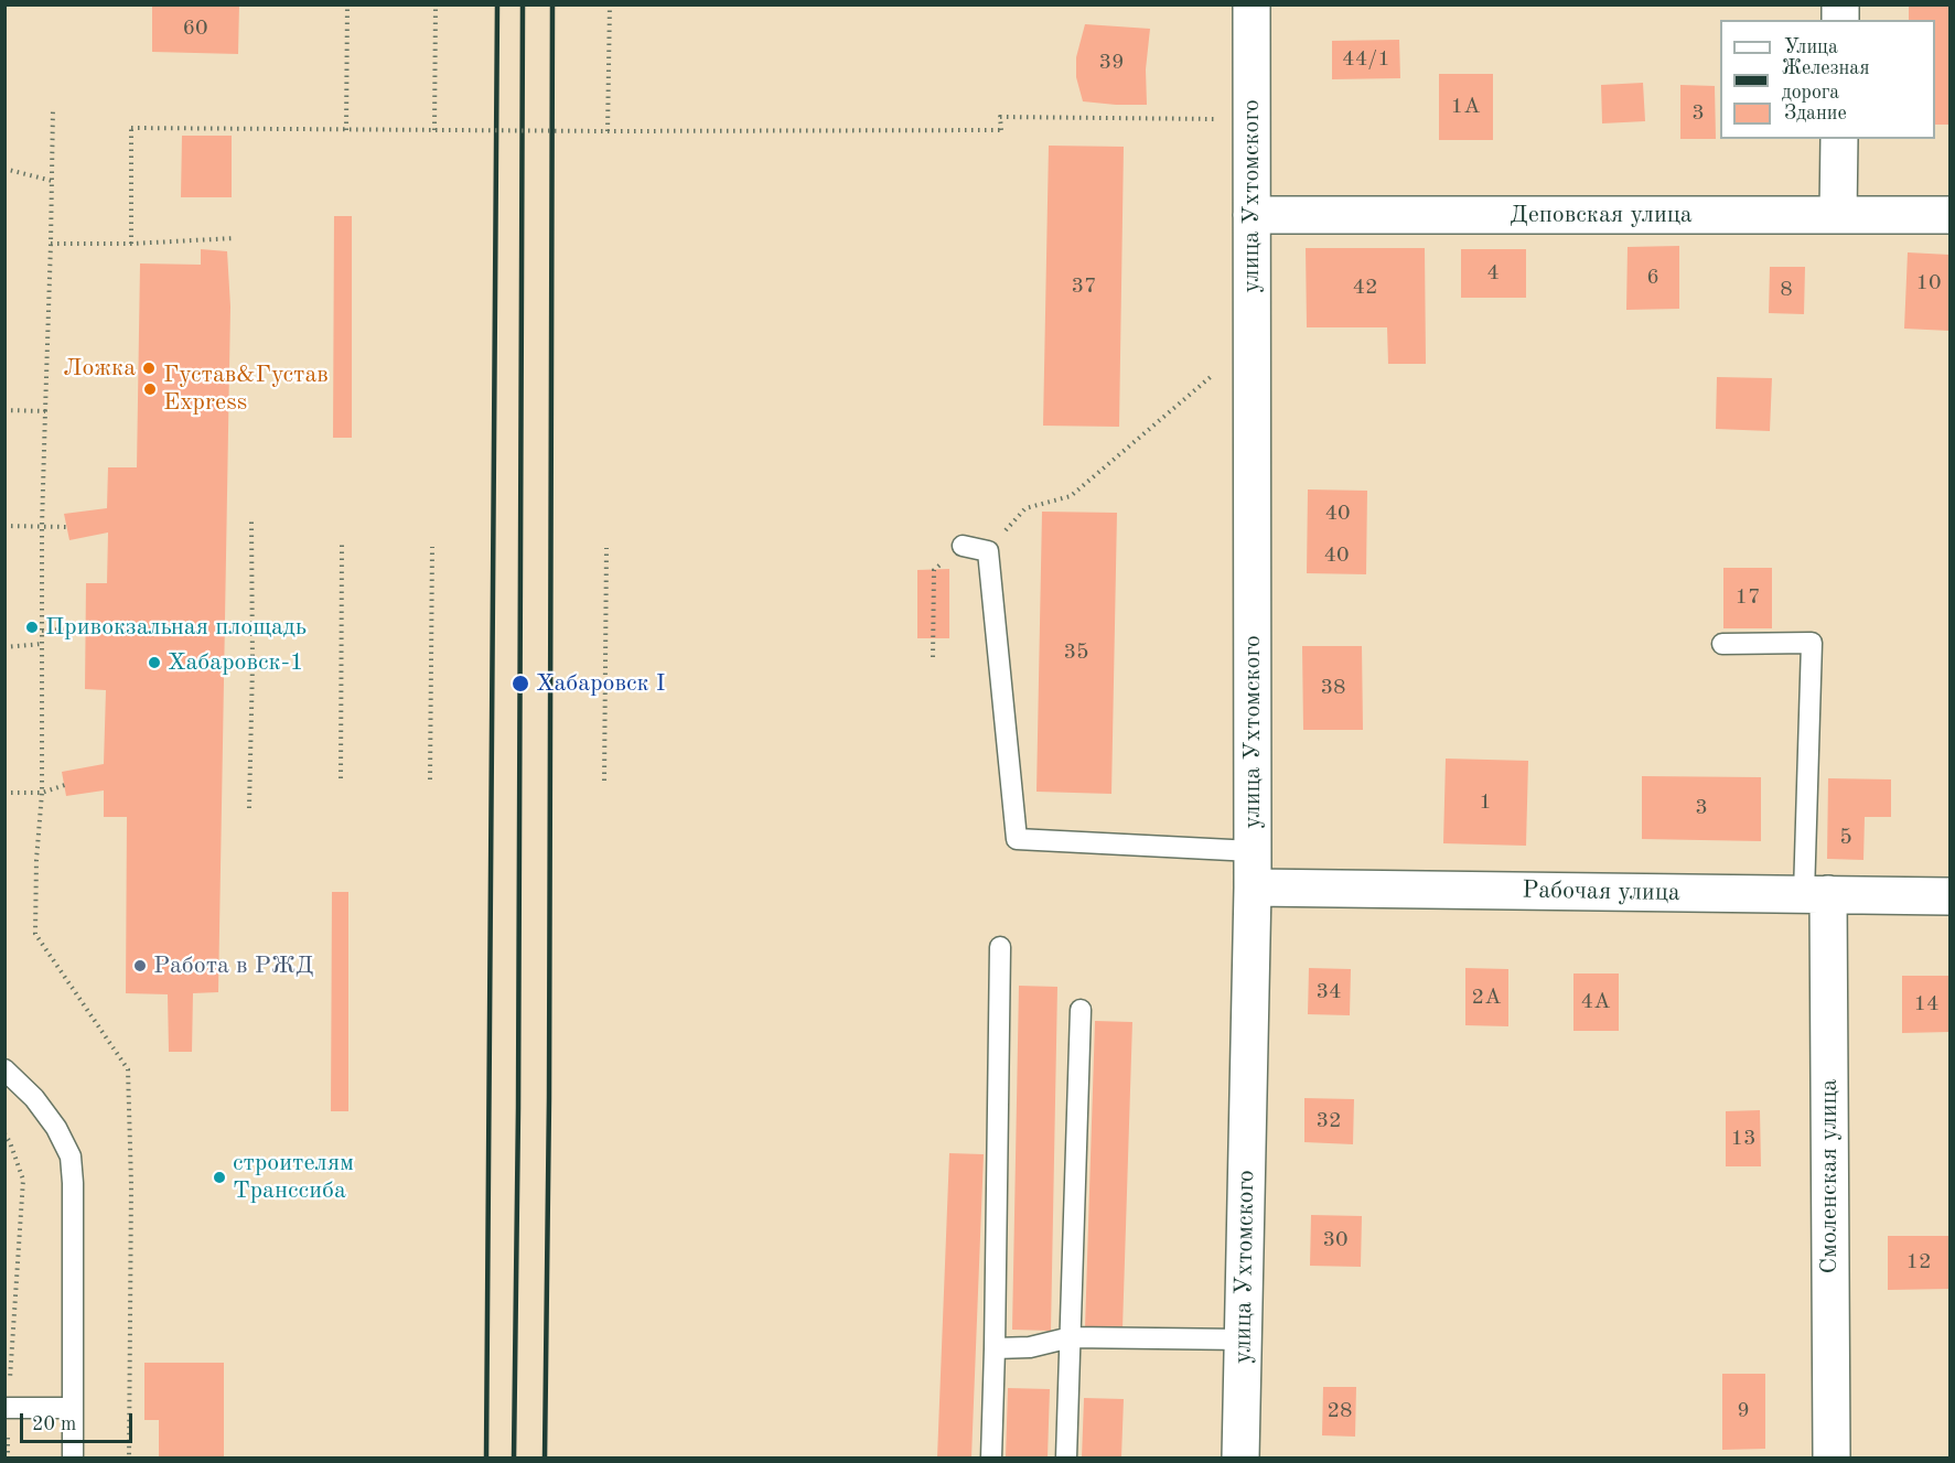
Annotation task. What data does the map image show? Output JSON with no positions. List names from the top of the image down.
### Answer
{
  "streets": {
    "street": [
      "улица Ухтомского",
      "Деповская улица",
      "Рабочая улица",
      "Смоленская улица"
    ]
  },
  "crossings": [
    ["улица Ухтомского", "Деповская улица"],
    ["улица Ухтомского", "Рабочая улица"],
    ["Рабочая улица", "Смоленская улица"]
  ],
  "places": [
    "Ложка",
    "Густав&Густав Express",
    "Привокзальная площадь",
    "Хабаровск-1",
    "Хабаровск I",
    "Работа в РЖД",
    "строителям Транссиба"
  ],
  "house_numbers": [
    "60",
    "44/1",
    "39",
    "1А",
    "3",
    "4",
    "6",
    "10",
    "37",
    "42",
    "8",
    "40",
    "40",
    "17",
    "35",
    "38",
    "1",
    "3",
    "5",
    "34",
    "2А",
    "4А",
    "14",
    "32",
    "13",
    "30",
    "12",
    "28",
    "9"
  ],
  "legend": ["Улица", "Железная дорога", "Здание"],
  "scale_bar": "20 m"
}
